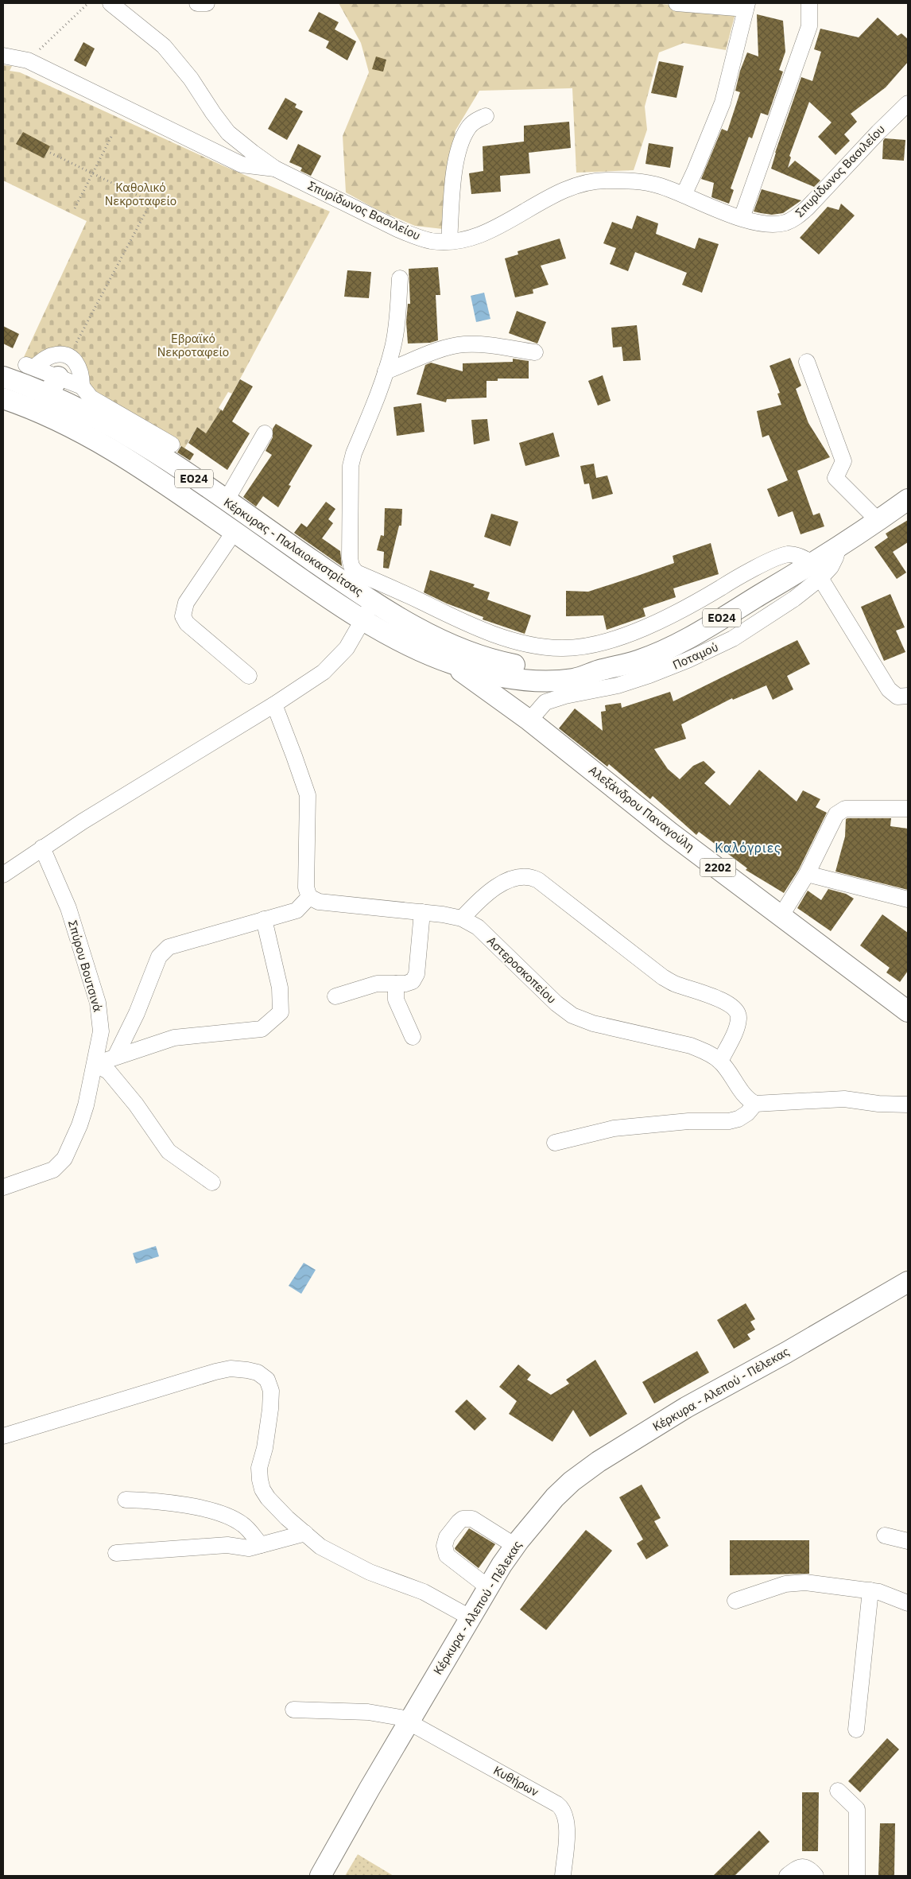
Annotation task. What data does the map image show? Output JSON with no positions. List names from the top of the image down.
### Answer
{
  "streets": {
    "main road": [
      "ΕΟ24",
      "Κέρκυρας - Παλαιοκαστρίτσας",
      "Αλεξάνδρου Παναγούλη",
      "2202",
      "Κέρκυρα - Αλεπού - Πέλεκας"
    ],
    "street": [
      "Σπυρίδωνος Βασιλείου",
      "Ποταμού",
      "Σπύρου Βουτσινά",
      "Αστεροσκοπείου",
      "Κυθήρων"
    ]
  },
  "crossings": [
    ["Κέρκυρας - Παλαιοκαστρίτσας", "Ποταμού"],
    ["Κέρκυρας - Παλαιοκαστρίτσας", "Αλεξάνδρου Παναγούλη"],
    ["Ποταμού", "Αλεξάνδρου Παναγούλη"],
    ["Κέρκυρα - Αλεπού - Πέλεκας", "Κυθήρων"]
  ],
  "districts": ["Καλόγριες"],
  "parks": ["Καθολικό Νεκροταφείο", "Εβραϊκό Νεκροταφείο"]
}
